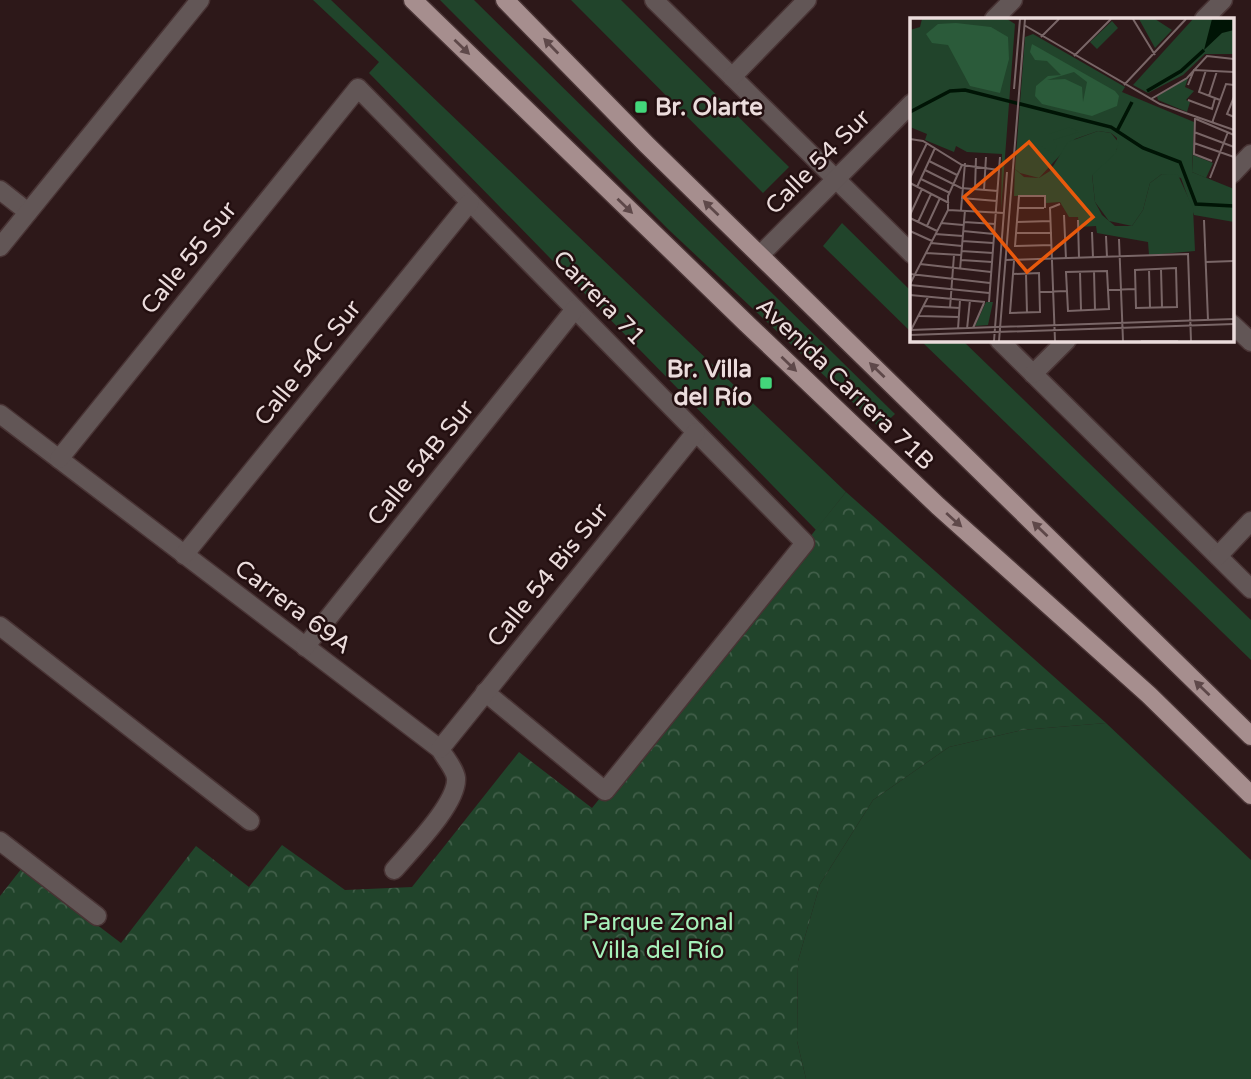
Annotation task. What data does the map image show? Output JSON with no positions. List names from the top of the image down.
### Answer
{
  "streets": {
    "main road": ["Avenida Carrera 71B"],
    "street": [
      "Calle 54 Sur",
      "Calle 55 Sur",
      "Carrera 71",
      "Calle 54C Sur",
      "Calle 54B Sur",
      "Calle 54 Bis Sur",
      "Carrera 69A"
    ]
  },
  "crossings": [
    ["Calle 54 Sur", "Avenida Carrera 71B"],
    ["Calle 55 Sur", "Carrera 71"],
    ["Calle 55 Sur", "Carrera 69A"],
    ["Carrera 71", "Calle 54C Sur"],
    ["Carrera 71", "Calle 54B Sur"],
    ["Carrera 71", "Calle 54 Bis Sur"],
    ["Calle 54C Sur", "Carrera 69A"],
    ["Calle 54B Sur", "Carrera 69A"],
    ["Calle 54 Bis Sur", "Carrera 69A"]
  ],
  "parks": ["Parque Zonal Villa del Río"],
  "places": {
    "transit": ["Br. Olarte", "Br. Villa del Río"]
  }
}
